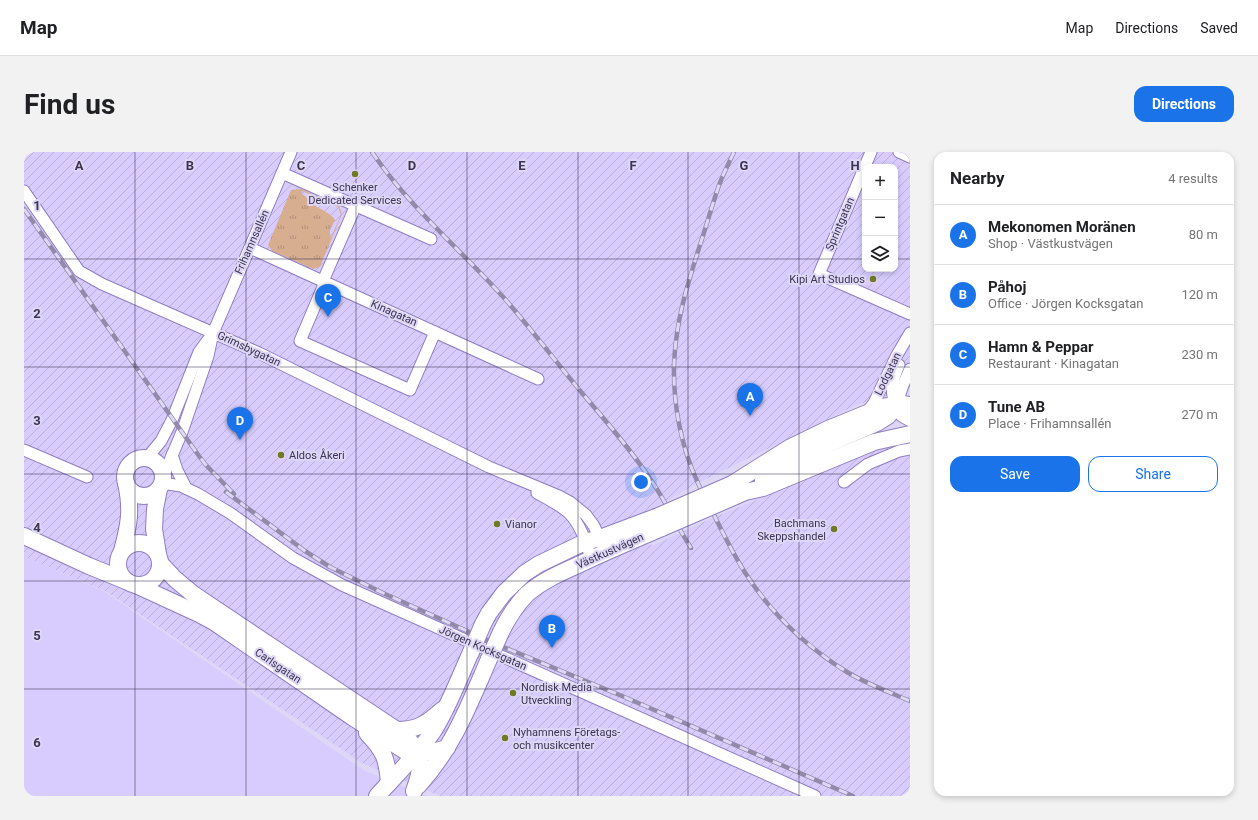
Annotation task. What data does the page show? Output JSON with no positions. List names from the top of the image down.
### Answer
{
  "streets": {
    "main road": ["Frihamnsallén", "Västkustvägen", "Carlsgatan"],
    "street": [
      "Sprintgatan",
      "Kinagatan",
      "Grimsbygatan",
      "Lodgatan",
      "Jörgen Kocksgatan"
    ]
  },
  "crossings": [
    ["Frihamnsallén", "Kinagatan"],
    ["Frihamnsallén", "Grimsbygatan"],
    ["Frihamnsallén", "Jörgen Kocksgatan"],
    ["Frihamnsallén", "Carlsgatan"],
    ["Grimsbygatan", "Västkustvägen"],
    ["Lodgatan", "Västkustvägen"],
    ["Västkustvägen", "Carlsgatan"]
  ],
  "places": [
    "Schenker Dedicated Services",
    "Kipi Art Studios",
    "Aldos Åkeri",
    "Vianor",
    "Bachmans Skeppshandel",
    "Nordisk Media Utveckling",
    "Nyhamnens Företags- och musikcenter"
  ],
  "page": {
    "header": "Map",
    "nav": ["Map", "Directions", "Saved"],
    "buttons": [
      "Directions",
      ["Save", "Share"]
    ],
    "title": "Find us",
    "heading": ["Nearby", "4 results"],
    "map_buttons": ["+", "−"],
    "list": [
      {
        "mark": "A",
        "name": "Mekonomen Moränen",
        "note": "Shop · Västkustvägen",
        "value": "80 m"
      },
      {
        "mark": "B",
        "name": "Påhoj",
        "note": "Office · Jörgen Kocksgatan",
        "value": "120 m"
      },
      {
        "mark": "C",
        "name": "Hamn & Peppar",
        "note": "Restaurant · Kinagatan",
        "value": "230 m"
      },
      {
        "mark": "D",
        "name": "Tune AB",
        "note": "Place · Frihamnsallén",
        "value": "270 m"
      }
    ],
    "pins": [
      "C",
      "A",
      "D",
      "B"
    ]
  },
  "grid": {
    "columns": [
      "A",
      "B",
      "C",
      "D",
      "E",
      "F",
      "G",
      "H"
    ],
    "rows": [
      "1",
      "2",
      "3",
      "4",
      "5",
      "6"
    ]
  }
}
